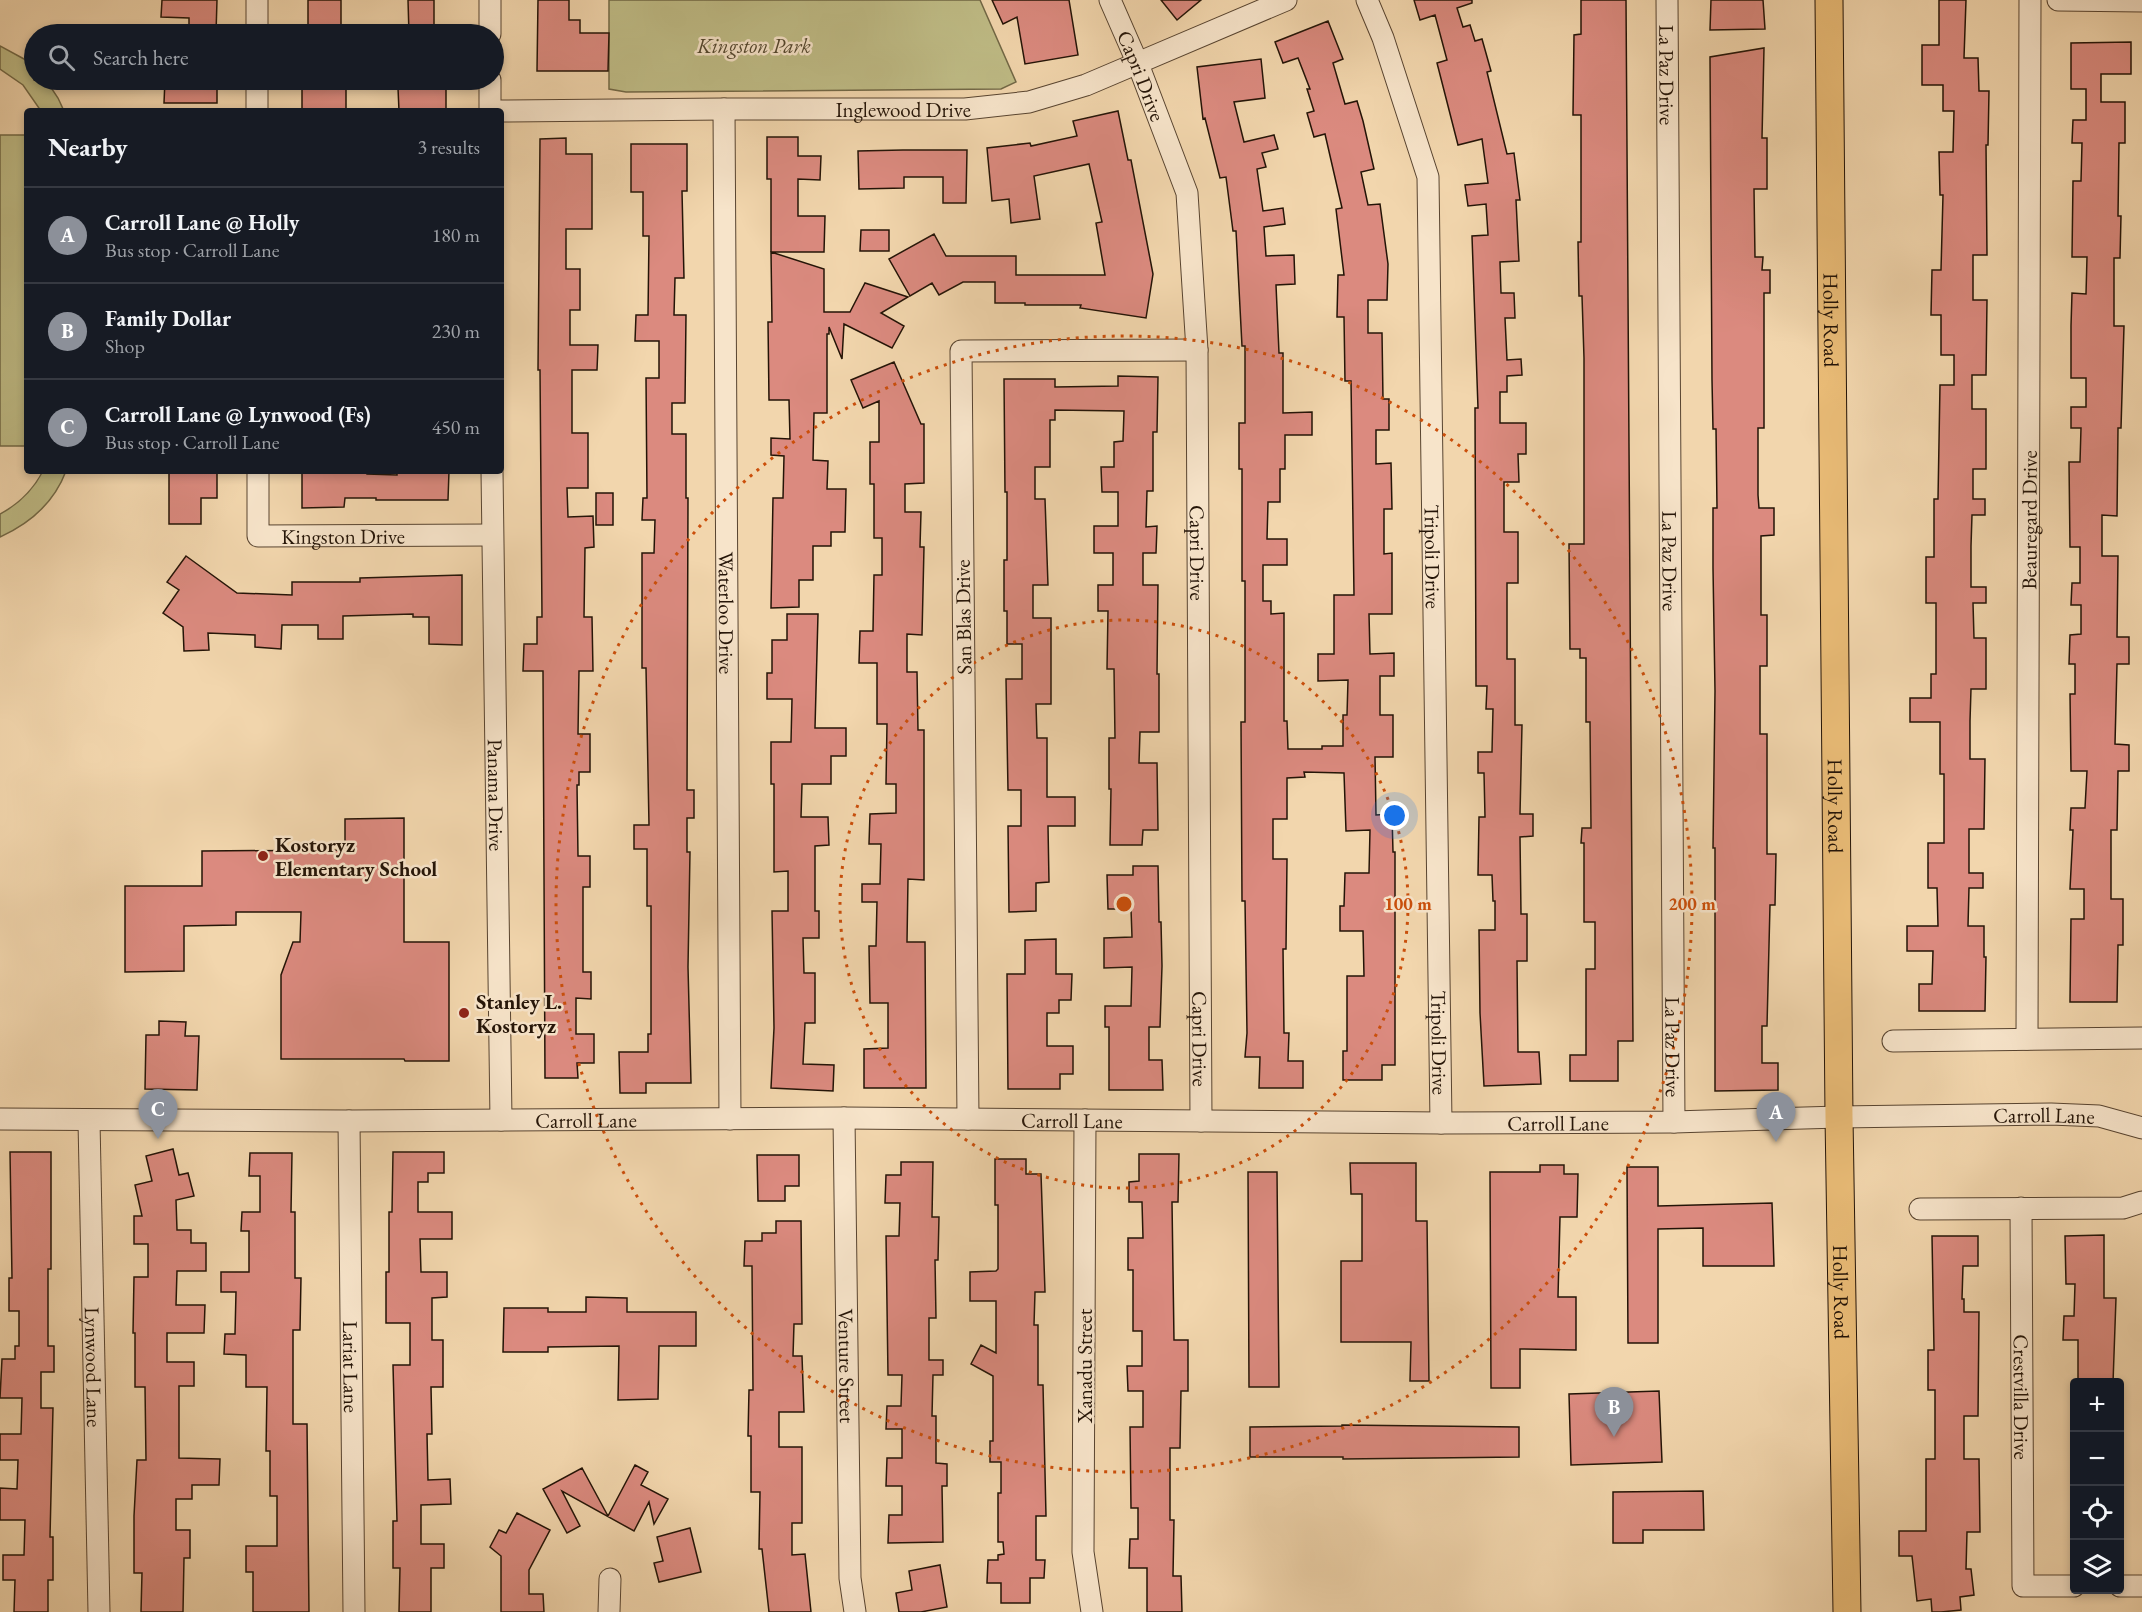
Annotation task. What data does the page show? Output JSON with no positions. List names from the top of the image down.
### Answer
{
  "streets": {
    "main road": ["Holly Road"],
    "street": [
      "La Paz Drive",
      "Capri Drive",
      "Inglewood Drive",
      "Beauregard Drive",
      "Kingston Drive",
      "Tripoli Drive",
      "Waterloo Drive",
      "San Blas Drive",
      "Panama Drive",
      "Carroll Lane",
      "Venture Street",
      "Lynwood Lane",
      "Xanadu Street",
      "Lariat Lane",
      "Crestvilla Drive"
    ]
  },
  "crossings": [
    ["La Paz Drive", "Carroll Lane"],
    ["Capri Drive", "Inglewood Drive"],
    ["Capri Drive", "San Blas Drive"],
    ["Capri Drive", "Carroll Lane"],
    ["Inglewood Drive", "Waterloo Drive"],
    ["Holly Road", "Carroll Lane"],
    ["Kingston Drive", "Panama Drive"],
    ["Tripoli Drive", "Carroll Lane"],
    ["Waterloo Drive", "Carroll Lane"],
    ["San Blas Drive", "Carroll Lane"],
    ["Panama Drive", "Carroll Lane"],
    ["Carroll Lane", "Venture Street"],
    ["Carroll Lane", "Lynwood Lane"],
    ["Carroll Lane", "Xanadu Street"],
    ["Carroll Lane", "Lariat Lane"]
  ],
  "parks": ["Kingston Park"],
  "places": ["Kostoryz Elementary School", "Stanley L. Kostoryz"],
  "page": {
    "search": "Search here",
    "heading": ["Nearby", "3 results"],
    "list": [
      {
        "mark": "A",
        "name": "Carroll Lane @ Holly",
        "note": "Bus stop · Carroll Lane",
        "value": "180 m"
      },
      {
        "mark": "B",
        "name": "Family Dollar",
        "note": "Shop",
        "value": "230 m"
      },
      {
        "mark": "C",
        "name": "Carroll Lane @ Lynwood (Fs)",
        "note": "Bus stop · Carroll Lane",
        "value": "450 m"
      }
    ],
    "pins": ["C", "A", "B"],
    "map_buttons": ["+", "−"]
  },
  "rings": ["100 m", "200 m"]
}
